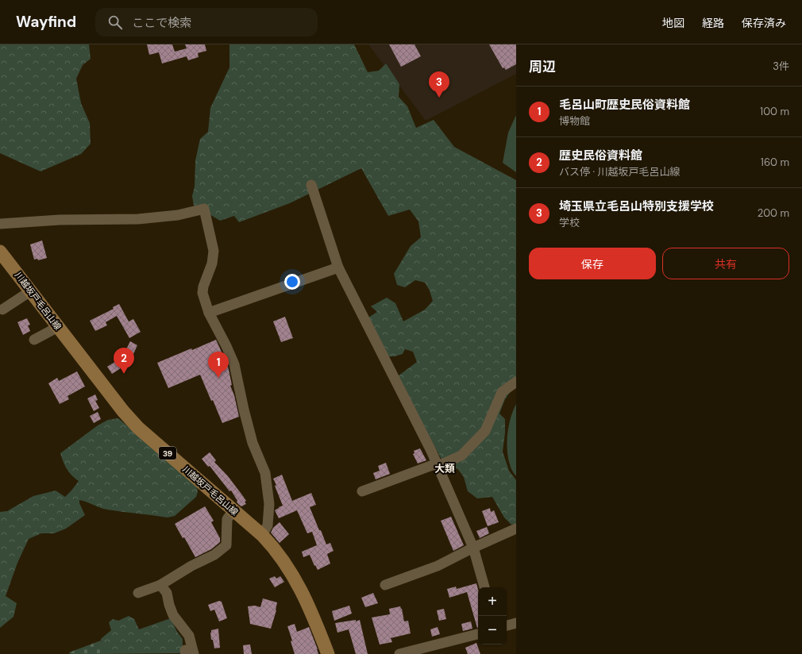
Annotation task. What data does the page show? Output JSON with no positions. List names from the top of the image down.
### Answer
{
  "streets": {
    "main road": ["川越坂戸毛呂山線", "39"]
  },
  "districts": ["大類"],
  "page": {
    "header": "Wayfind",
    "search": "ここで検索",
    "nav": ["地図", "経路", "保存済み"],
    "heading": ["周辺", "3件"],
    "pins": ["3", "2", "1"],
    "list": [
      {
        "mark": "1",
        "name": "毛呂山町歴史民俗資料館",
        "note": "博物館",
        "value": "100 m"
      },
      {
        "mark": "2",
        "name": "歴史民俗資料館",
        "note": "バス停 · 川越坂戸毛呂山線",
        "value": "160 m"
      },
      {
        "mark": "3",
        "name": "埼玉県立毛呂山特別支援学校",
        "note": "学校",
        "value": "200 m"
      }
    ],
    "buttons": ["保存", "共有"],
    "map_buttons": ["+", "−"]
  }
}
